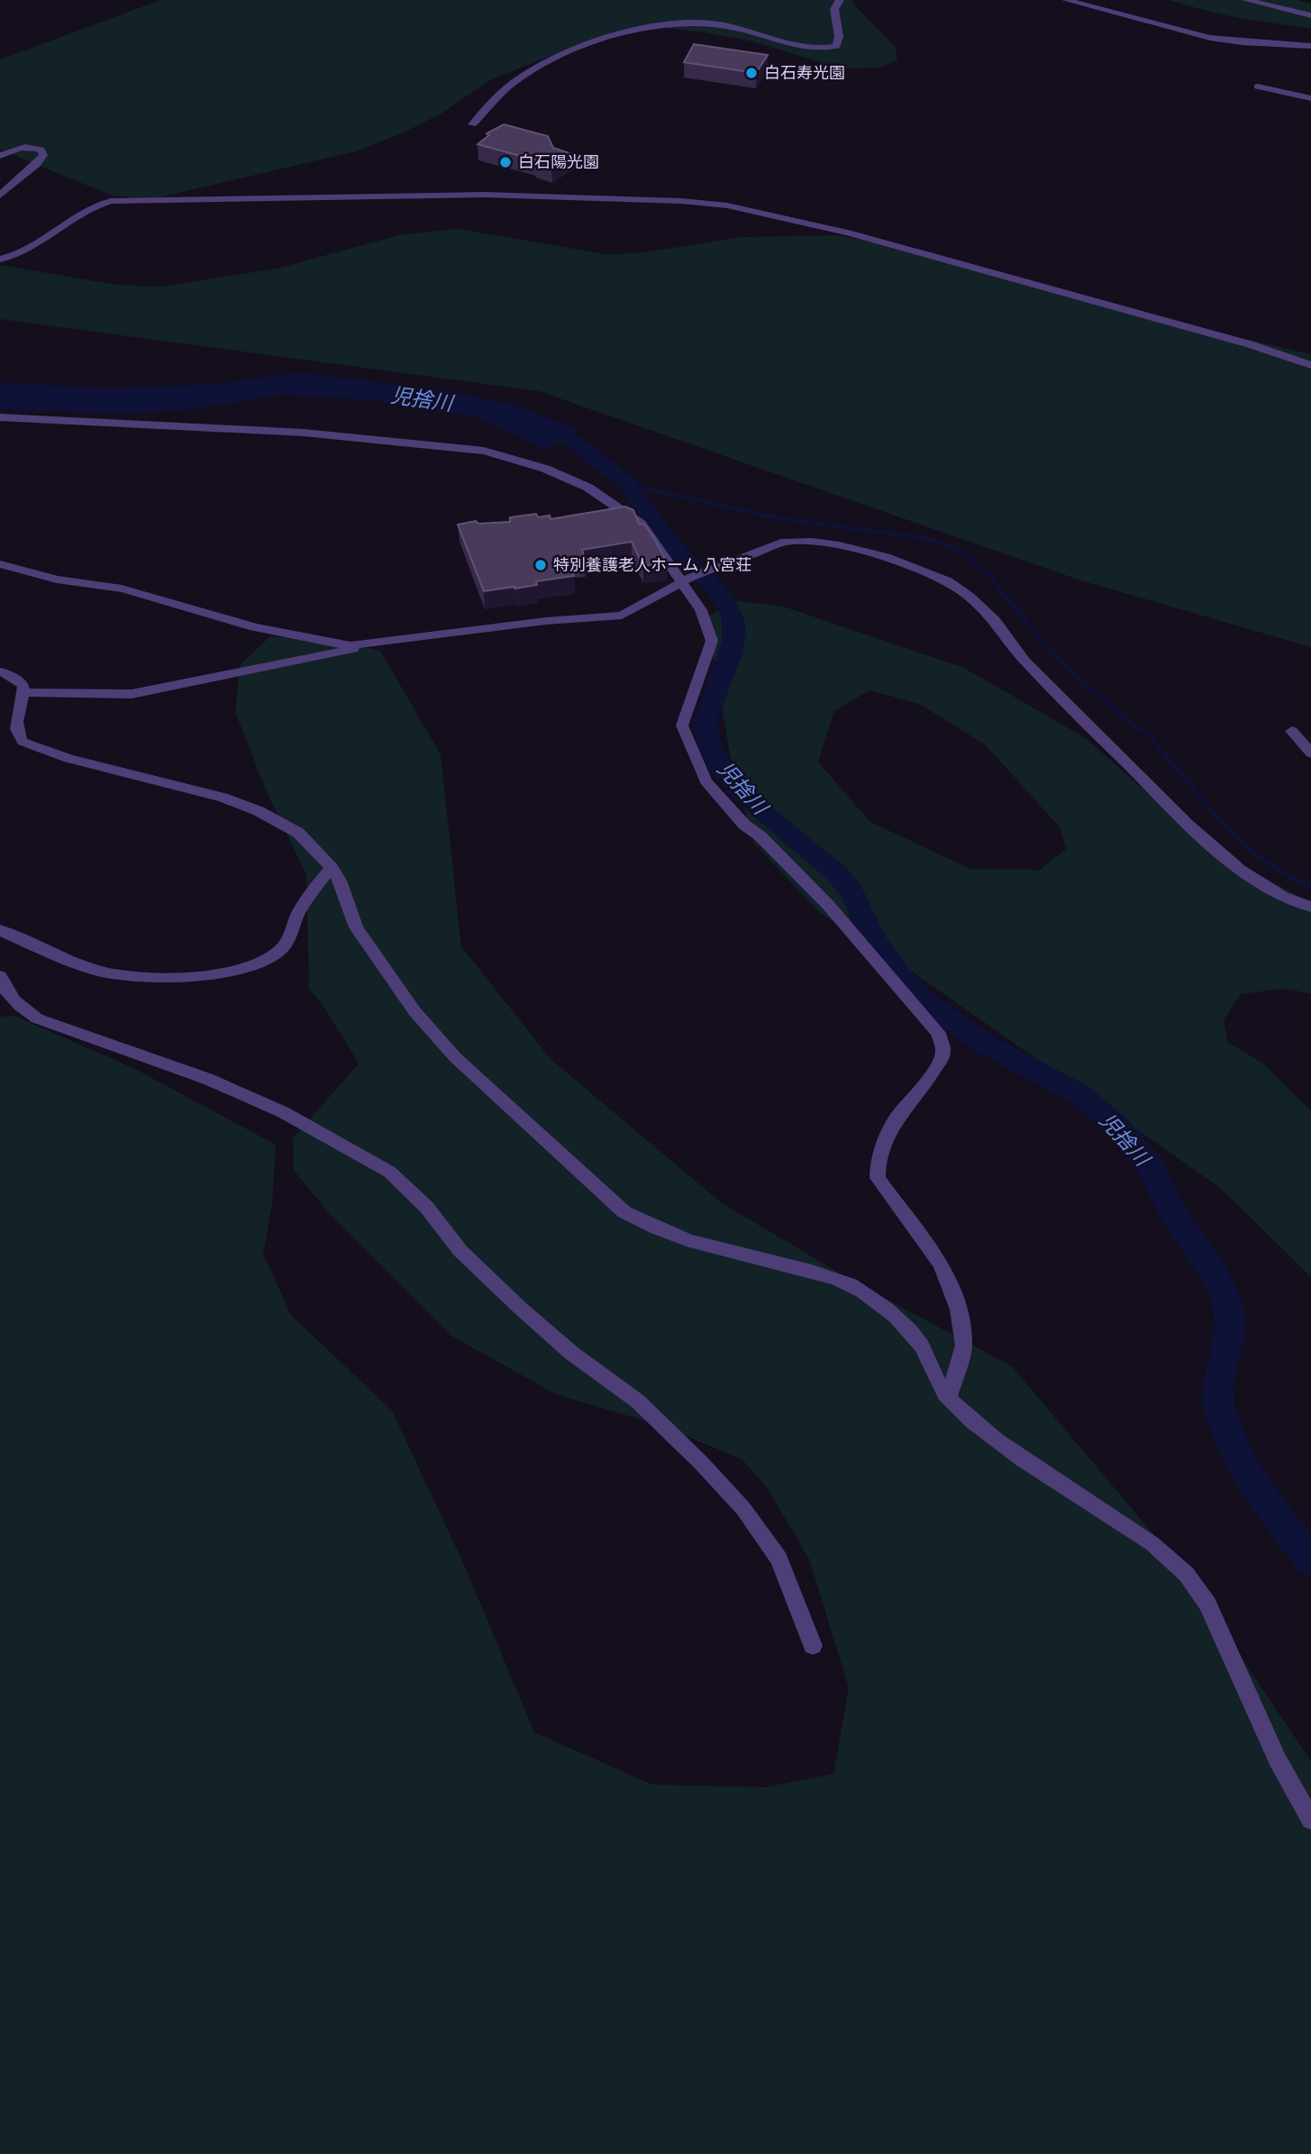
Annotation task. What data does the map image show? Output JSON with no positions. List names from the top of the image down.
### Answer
{
  "water": ["児捨川"],
  "places": ["白石寿光園", "白石陽光園", "特別養護老人ホーム 八宮荘"]
}
